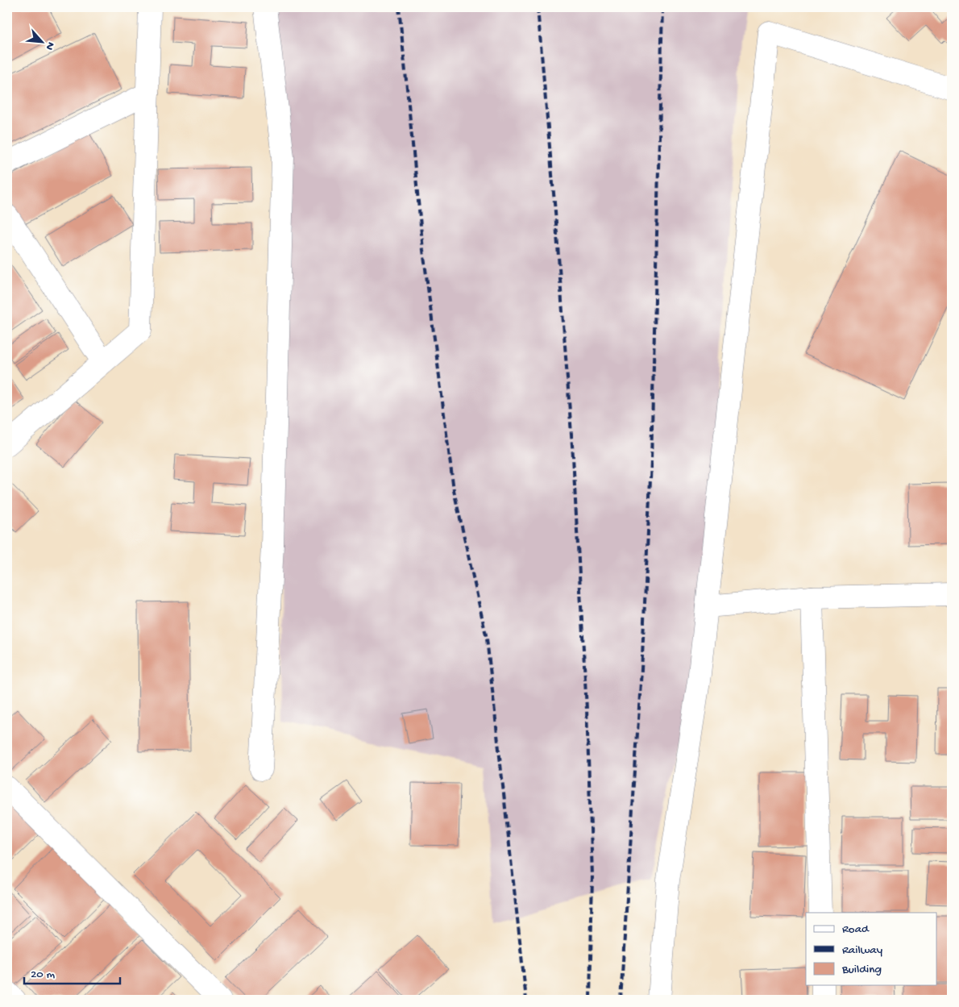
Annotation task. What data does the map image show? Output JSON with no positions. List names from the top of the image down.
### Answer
{
  "legend": ["Road", "Railway", "Building"],
  "scale_bar": "20 m",
  "north": "bottom right"
}
